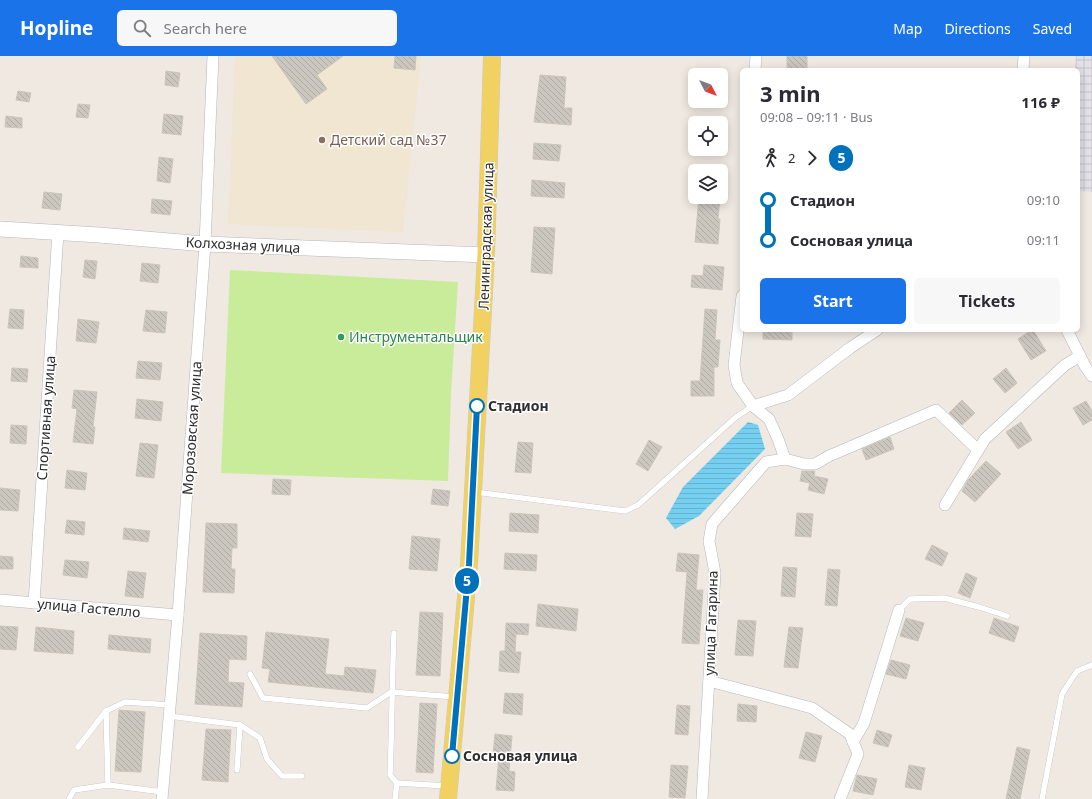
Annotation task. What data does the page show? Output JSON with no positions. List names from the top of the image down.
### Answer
{
  "streets": {
    "main road": ["Ленинградская улица", "Колхозная улица"],
    "street": [
      "Спортивная улица",
      "Морозовская улица",
      "улица Гастелло",
      "улица Гагарина"
    ]
  },
  "crossings": [
    ["Ленинградская улица", "Колхозная улица"],
    ["Колхозная улица", "Спортивная улица"],
    ["Колхозная улица", "Морозовская улица"],
    ["Спортивная улица", "улица Гастелло"],
    ["Морозовская улица", "улица Гастелло"]
  ],
  "places": [
    "Детский сад №37",
    "Инструментальщик",
    "Стадион",
    "Сосновая улица"
  ],
  "lines": ["bus line 5"],
  "north": "bottom right",
  "page": {
    "header": "Hopline",
    "search": "Search here",
    "nav": ["Map", "Directions", "Saved"],
    "on_map": "5",
    "heading": ["3 min", "09:08 – 09:11 · Bus", "116 ₽"],
    "legs": ["2", "5"],
    "list": [
      {
        "name": "Стадион",
        "value": "09:10"
      },
      {
        "name": "Сосновая улица",
        "value": "09:11"
      }
    ],
    "buttons": ["Start", "Tickets"]
  }
}
